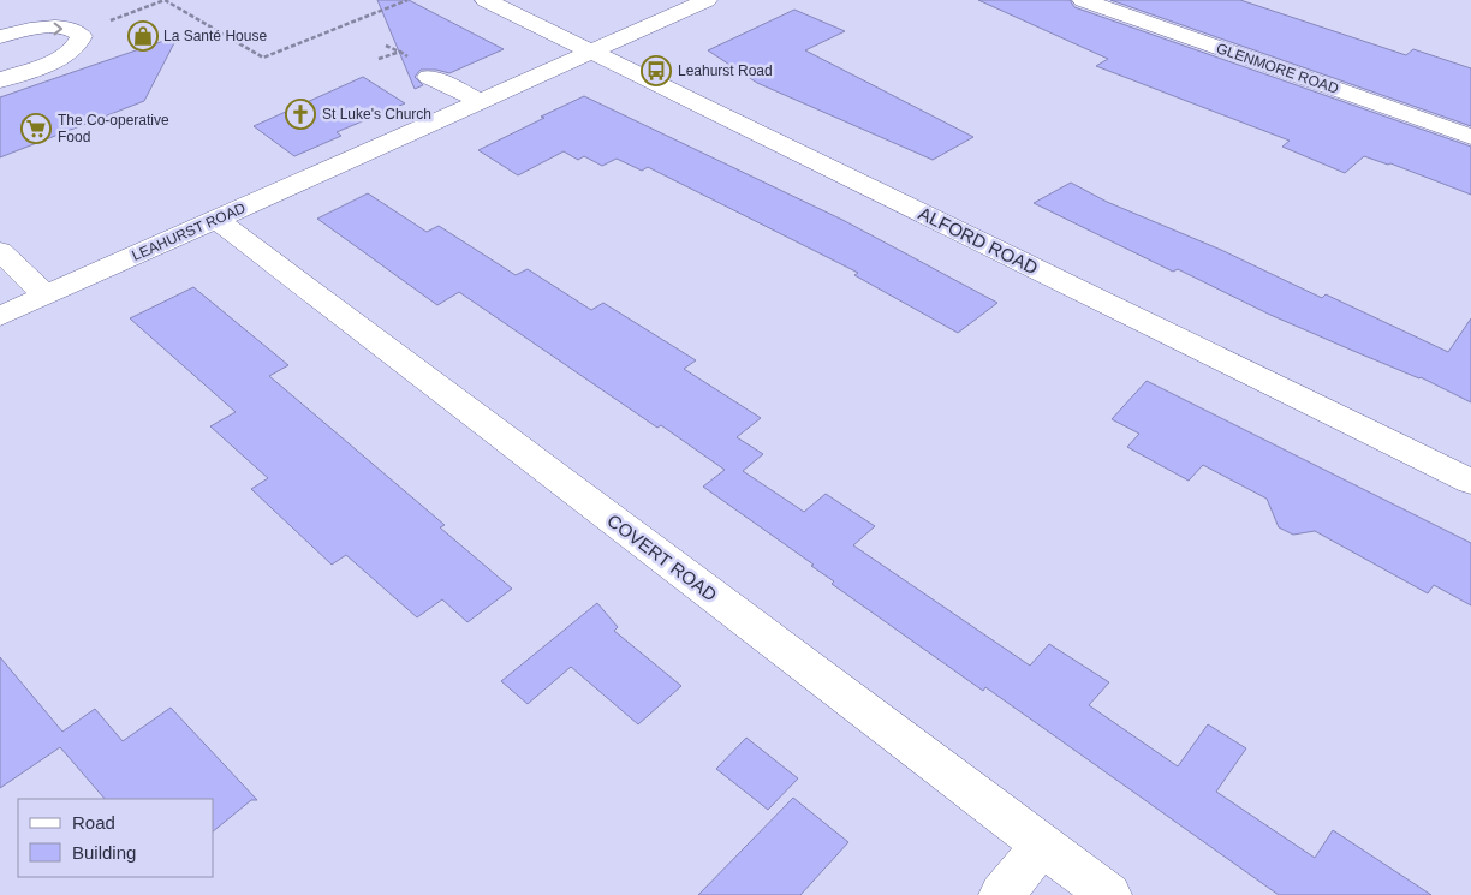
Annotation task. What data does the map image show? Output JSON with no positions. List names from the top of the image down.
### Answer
{
  "streets": {
    "street": [
      "GLENMORE ROAD",
      "LEAHURST ROAD",
      "ALFORD ROAD",
      "COVERT ROAD"
    ]
  },
  "crossings": [
    ["LEAHURST ROAD", "ALFORD ROAD"],
    ["LEAHURST ROAD", "COVERT ROAD"]
  ],
  "places": {
    "shop": ["La Santé House"],
    "bus stop": ["Leahurst Road"],
    "church": ["St Luke's Church"],
    "supermarket": ["The Co-operative Food"]
  },
  "legend": ["Road", "Building"]
}
